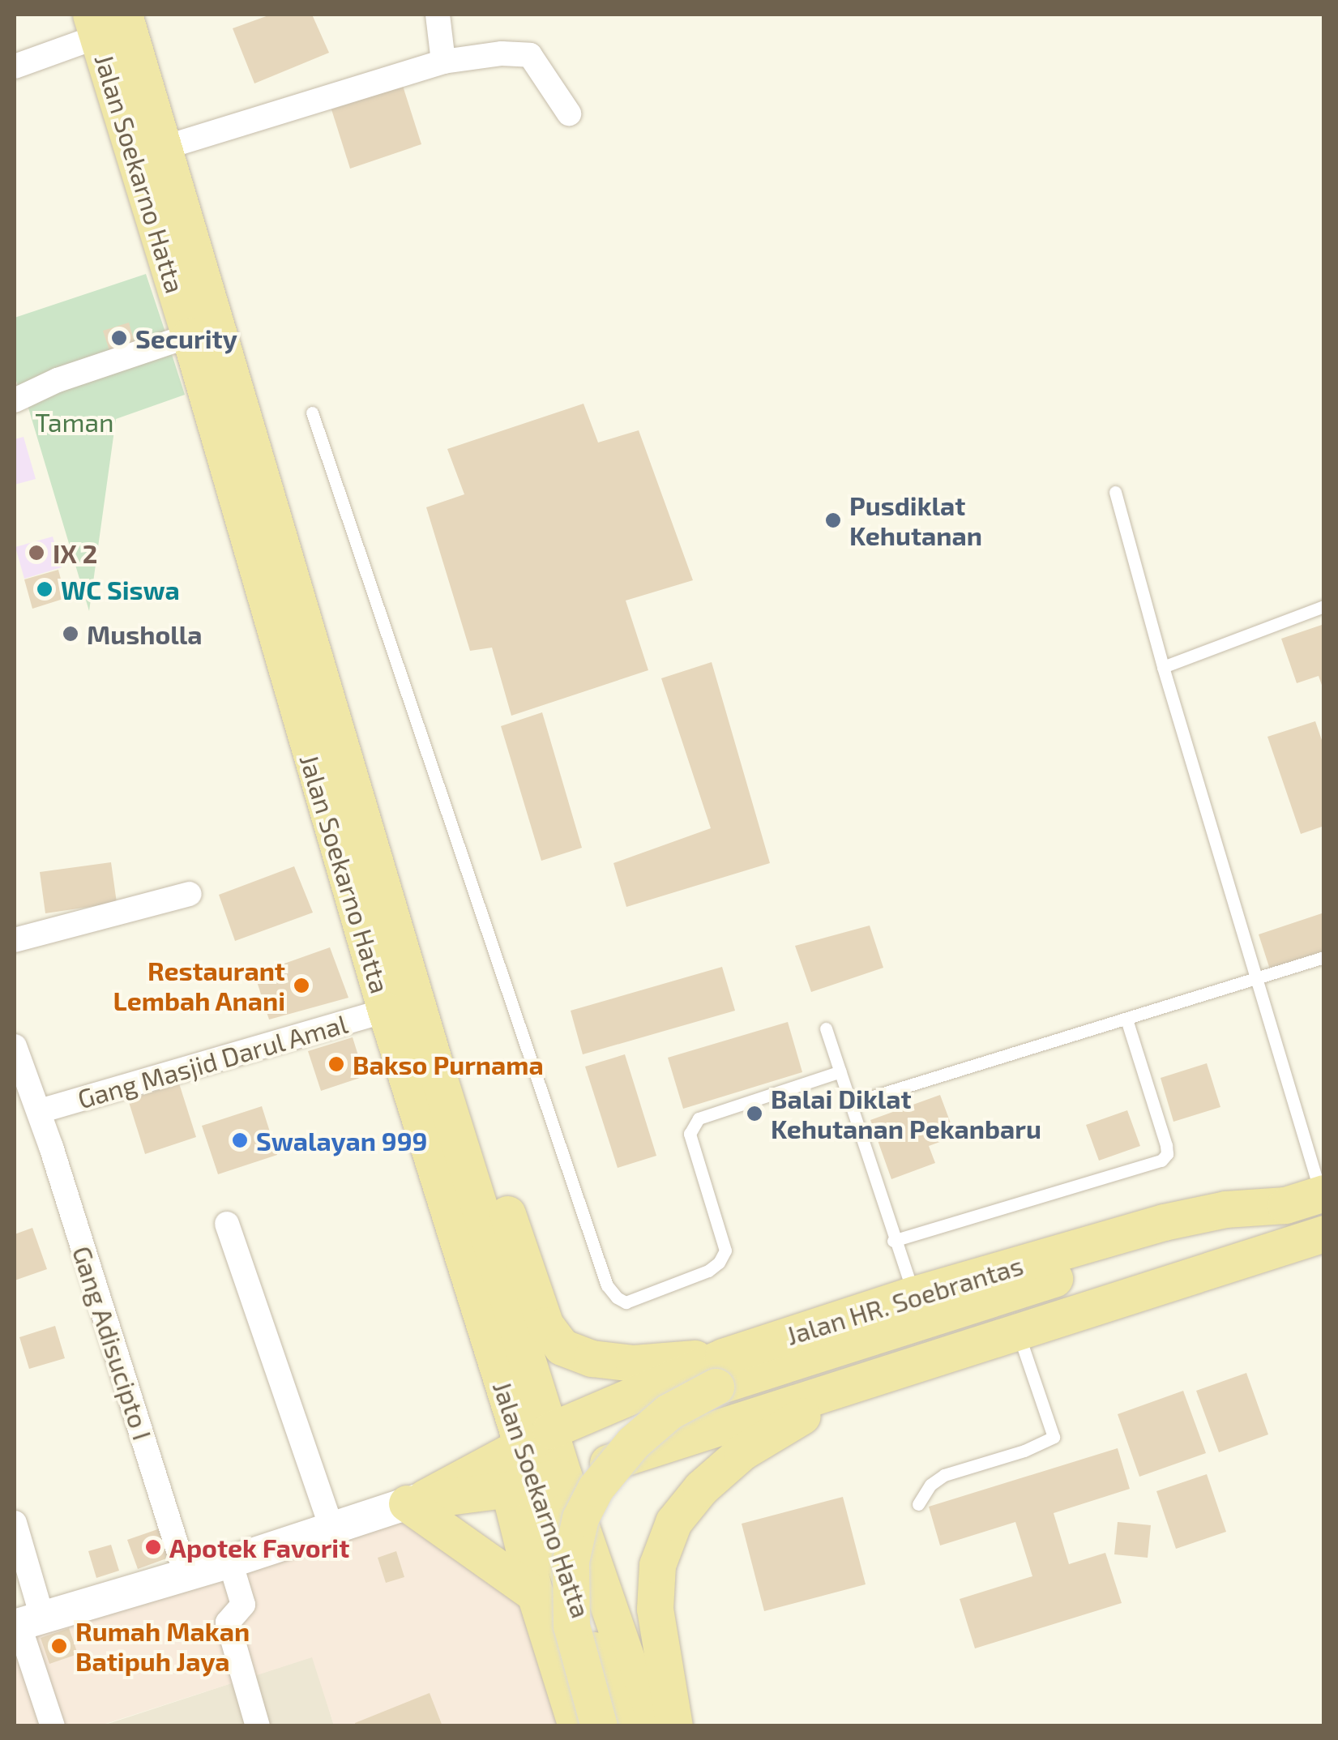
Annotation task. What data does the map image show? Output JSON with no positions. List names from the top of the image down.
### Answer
{
  "streets": {
    "main road": ["Jalan Soekarno Hatta", "Jalan HR. Soebrantas"],
    "street": ["Gang Masjid Darul Amal", "Gang Adisucipto I"]
  },
  "crossings": [
    ["Jalan Soekarno Hatta", "Gang Masjid Darul Amal"],
    ["Jalan Soekarno Hatta", "Jalan HR. Soebrantas"],
    ["Gang Masjid Darul Amal", "Gang Adisucipto I"]
  ],
  "parks": ["Taman"],
  "places": [
    "Security",
    "Pusdiklat Kehutanan",
    "IX 2",
    "WC Siswa",
    "Musholla",
    "Restaurant Lembah Anani",
    "Bakso Purnama",
    "Balai Diklat Kehutanan Pekanbaru",
    "Swalayan 999",
    "Apotek Favorit",
    "Rumah Makan Batipuh Jaya"
  ]
}
